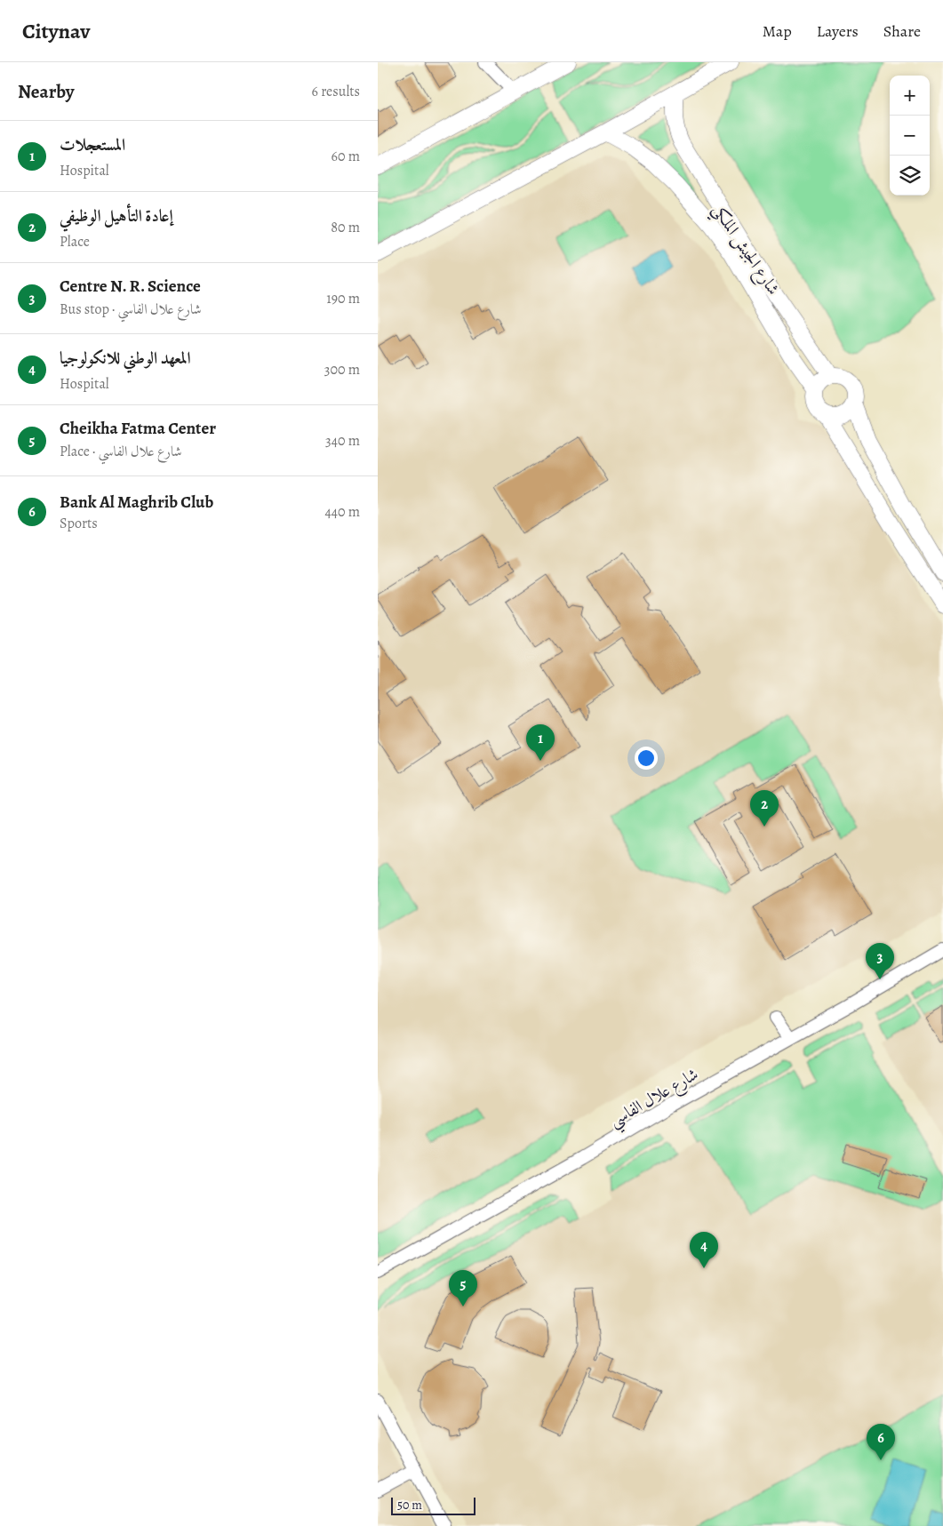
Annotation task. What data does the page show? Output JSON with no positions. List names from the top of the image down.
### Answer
{
  "streets": {
    "main road": ["شارع الجيش الملكي"],
    "street": ["شارع علال الفاسي"]
  },
  "scale_bar": "50 m",
  "page": {
    "header": "Citynav",
    "nav": ["Map", "Layers", "Share"],
    "heading": ["Nearby", "6 results"],
    "map_buttons": ["+", "−"],
    "list": [
      {
        "mark": "1",
        "name": "المستعجلات",
        "note": "Hospital",
        "value": "60 m"
      },
      {
        "mark": "2",
        "name": "إعادة التأهيل الوظيفي",
        "note": "Place",
        "value": "80 m"
      },
      {
        "mark": "3",
        "name": "Centre N. R. Science",
        "note": "Bus stop · شارع علال الفاسي",
        "value": "190 m"
      },
      {
        "mark": "4",
        "name": "المعهد الوطني للانكولوجيا",
        "note": "Hospital",
        "value": "300 m"
      },
      {
        "mark": "5",
        "name": "Cheikha Fatma Center",
        "note": "Place · شارع علال الفاسي",
        "value": "340 m"
      },
      {
        "mark": "6",
        "name": "Bank Al Maghrib Club",
        "note": "Sports",
        "value": "440 m"
      }
    ],
    "pins": [
      "1",
      "2",
      "3",
      "4",
      "5",
      "6"
    ],
    "scale": "50 m"
  }
}
